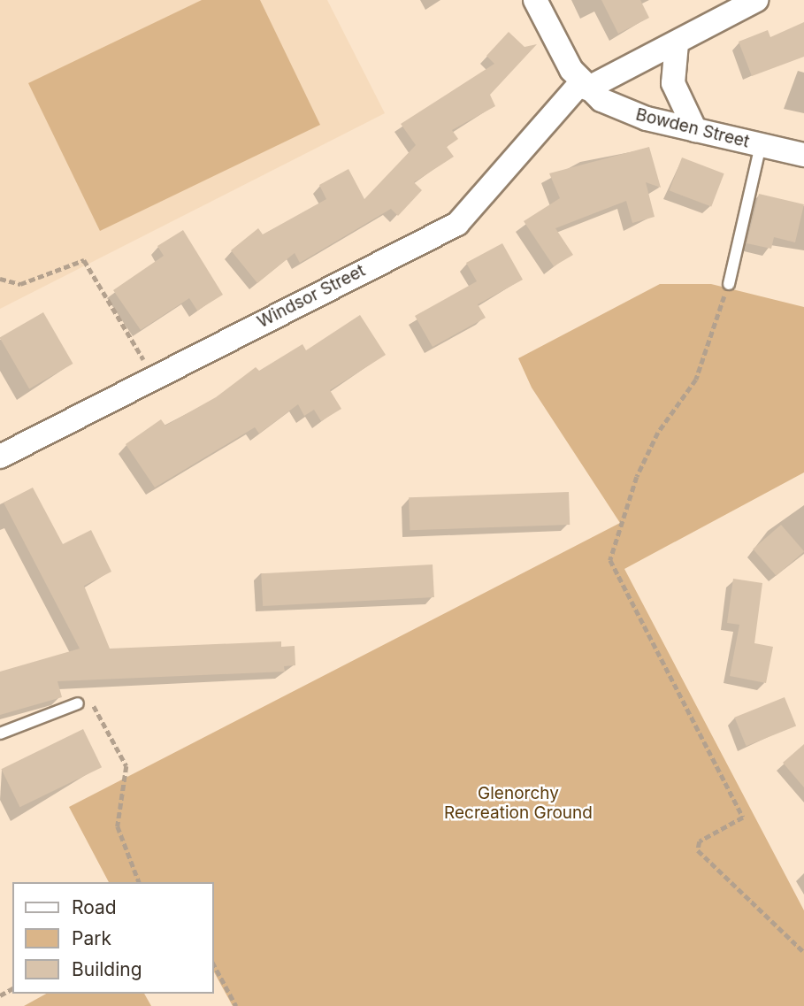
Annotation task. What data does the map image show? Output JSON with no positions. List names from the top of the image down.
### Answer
{
  "streets": {
    "street": ["Bowden Street", "Windsor Street"]
  },
  "crossings": [
    ["Bowden Street", "Windsor Street"]
  ],
  "parks": ["Glenorchy Recreation Ground"],
  "legend": ["Road", "Park", "Building"]
}
